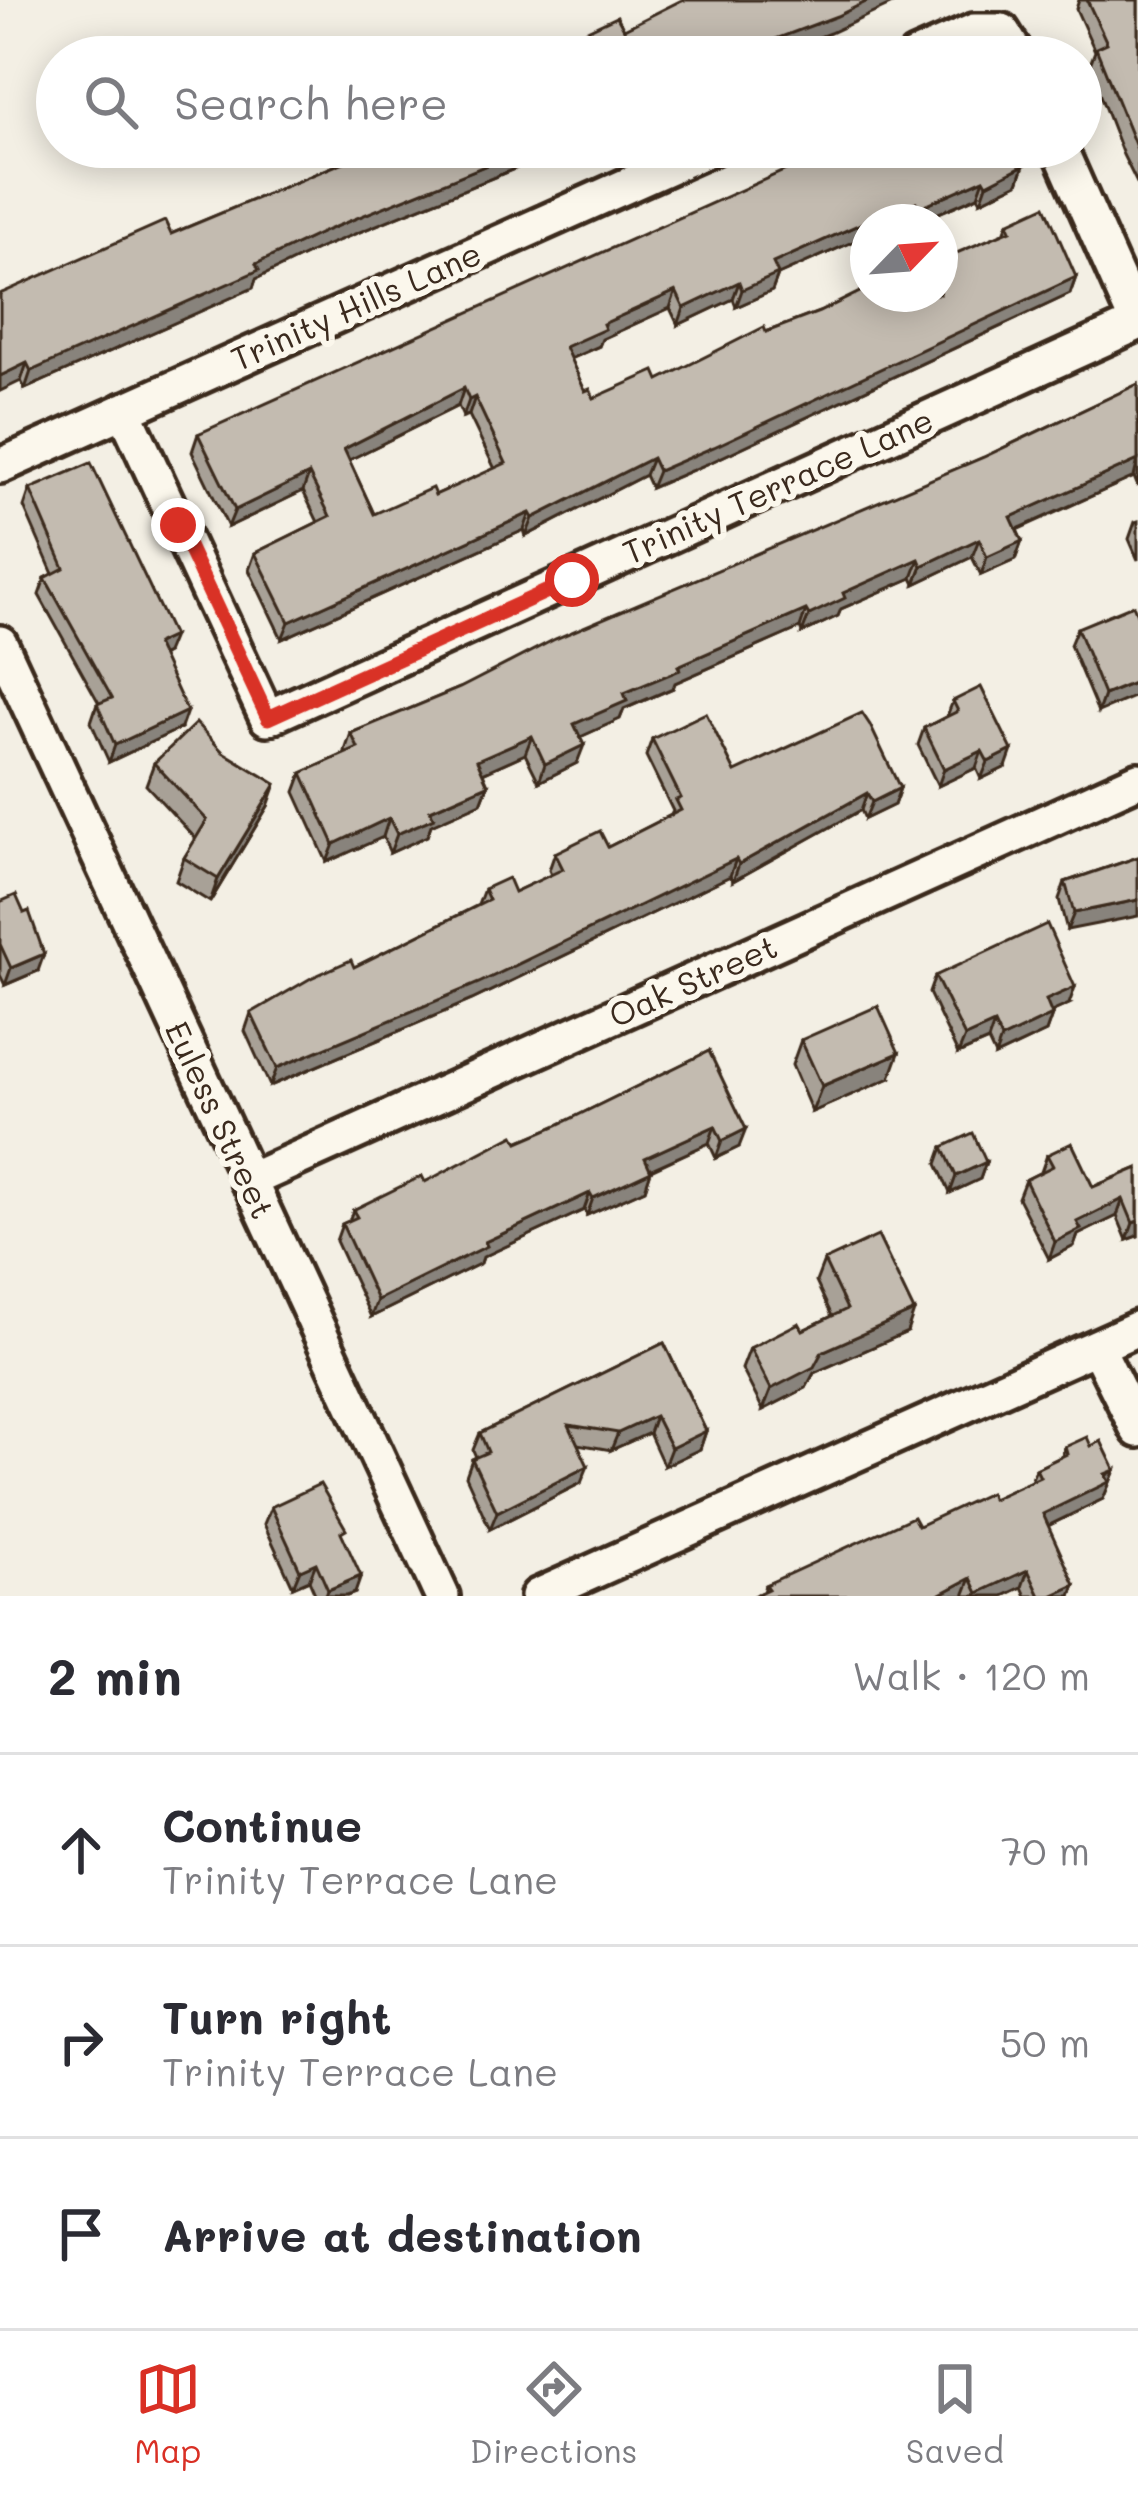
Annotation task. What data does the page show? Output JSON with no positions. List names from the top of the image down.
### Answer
{
  "streets": {
    "street": [
      "Trinity Hills Lane",
      "Trinity Terrace Lane",
      "Oak Street",
      "Euless Street"
    ]
  },
  "crossings": [
    ["Trinity Hills Lane", "Trinity Terrace Lane"],
    ["Oak Street", "Euless Street"]
  ],
  "north": "top right",
  "page": {
    "search": "Search here",
    "heading": ["2 min", "Walk · 120 m"],
    "list": [
      ["Continue", "Trinity Terrace Lane", "70 m"],
      ["Turn right", "Trinity Terrace Lane", "50 m"],
      "Arrive at destination"
    ],
    "nav": ["Map", "Directions", "Saved"]
  }
}
